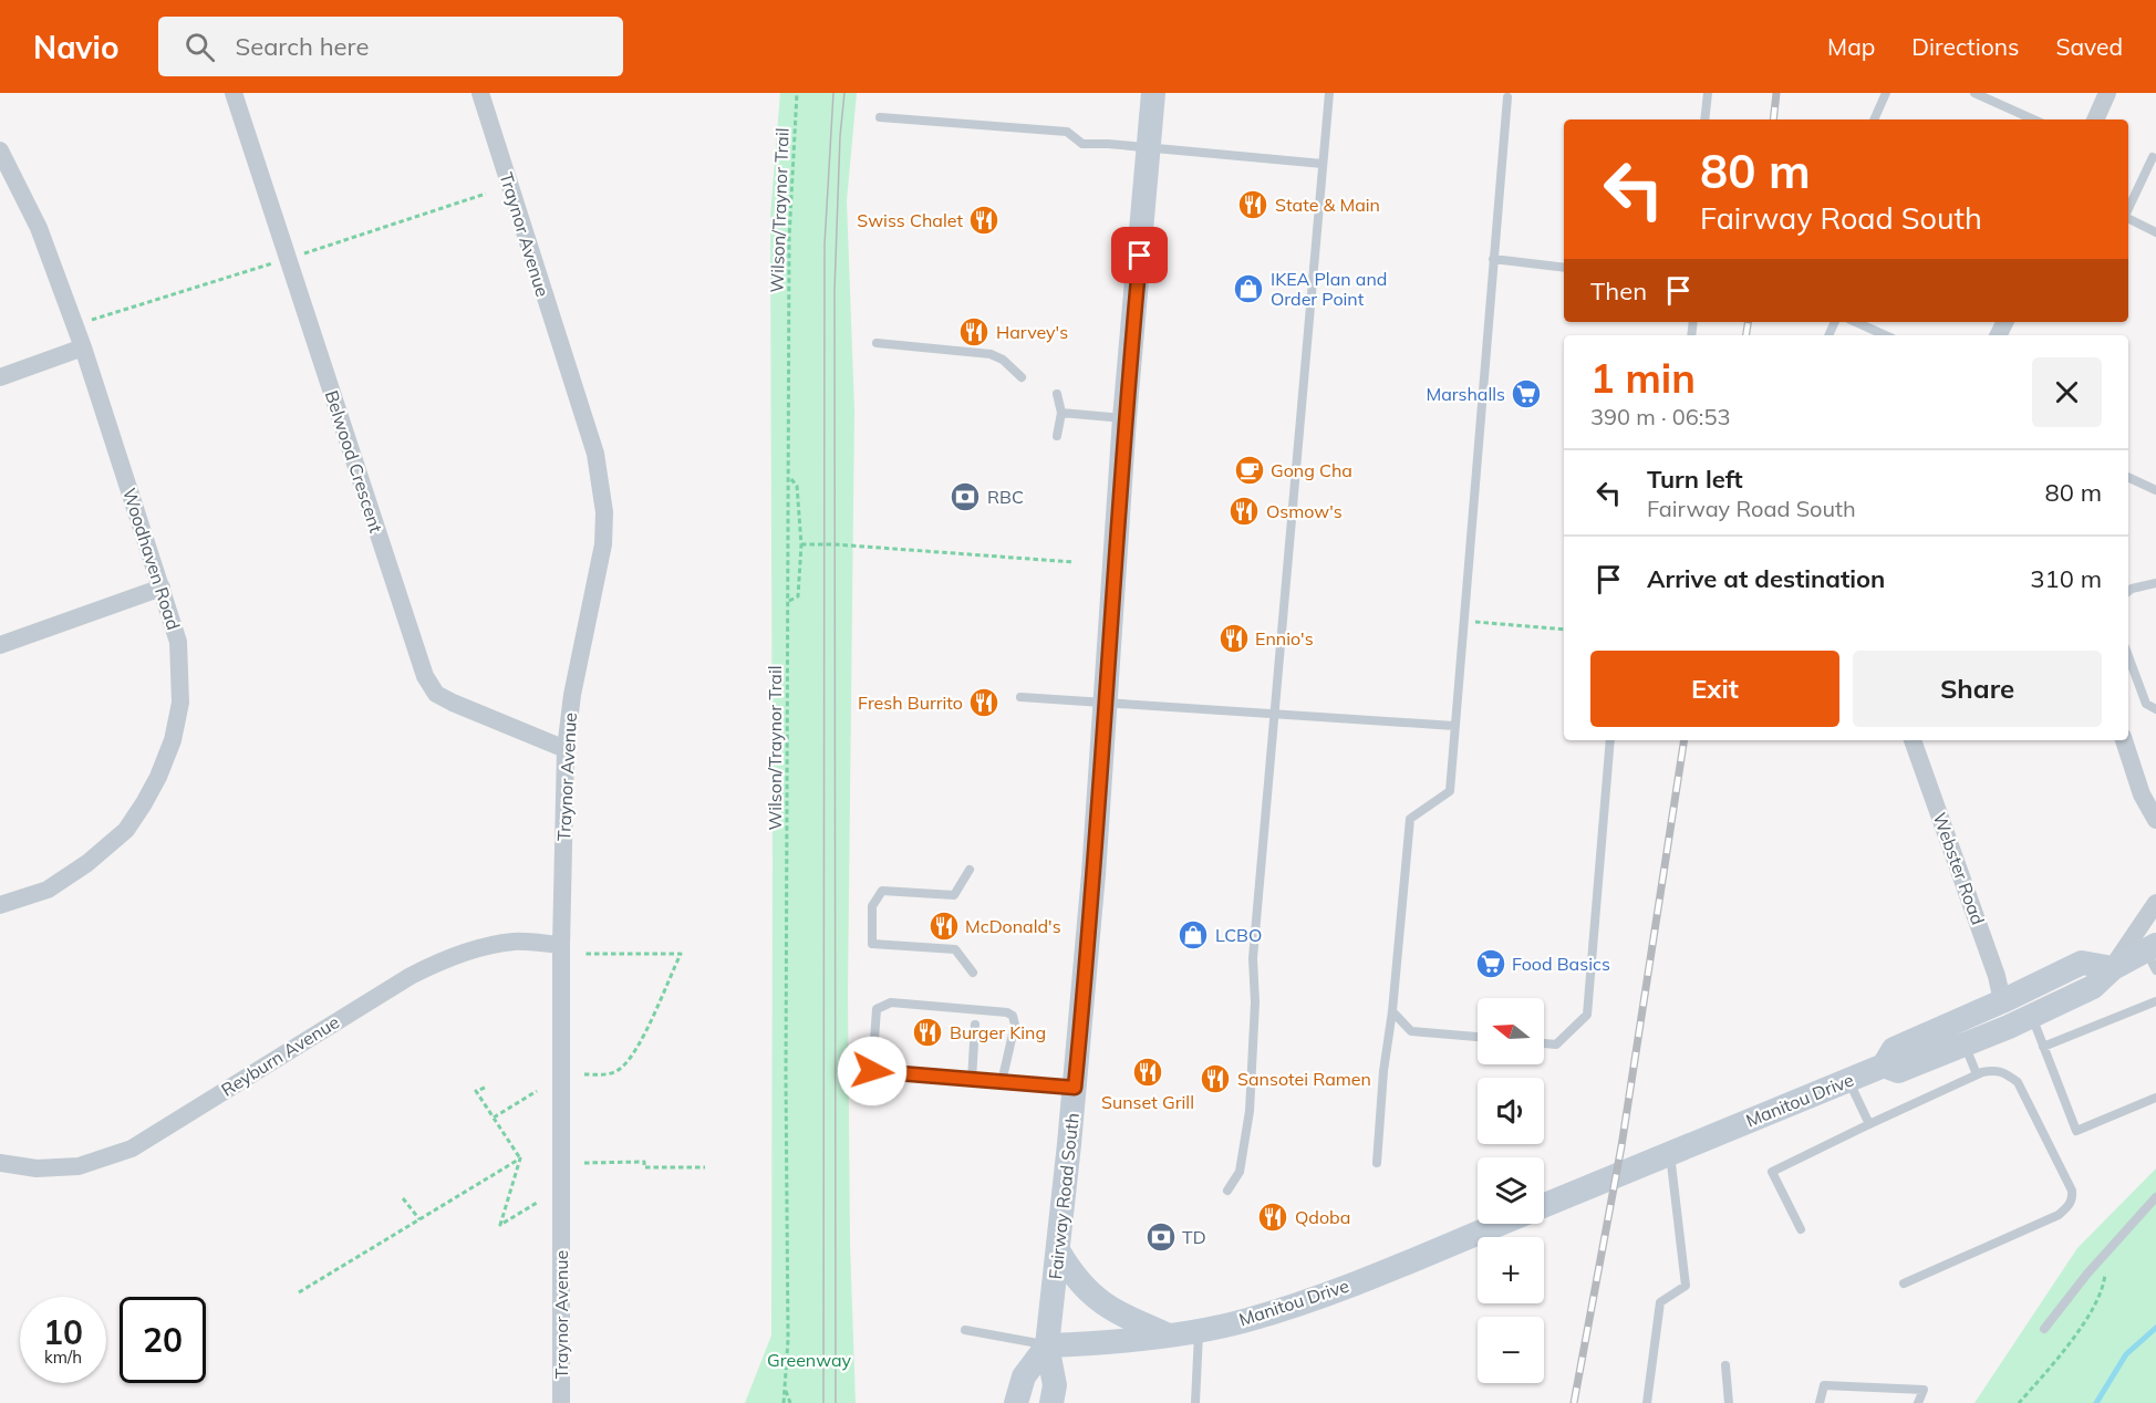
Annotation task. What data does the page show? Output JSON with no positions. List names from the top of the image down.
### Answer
{
  "streets": {
    "main road": ["Manitou Drive", "Fairway Road South"],
    "street": [
      "Traynor Avenue",
      "Belwood Crescent",
      "Woodhaven Road",
      "Webster Road",
      "Reyburn Avenue"
    ],
    "path": ["Wilson/Traynor Trail"]
  },
  "crossings": [
    ["Traynor Avenue", "Belwood Crescent"],
    ["Traynor Avenue", "Reyburn Avenue"],
    ["Webster Road", "Manitou Drive"],
    ["Manitou Drive", "Fairway Road South"]
  ],
  "parks": ["Greenway"],
  "places": {
    "restaurant": [
      "State & Main",
      "Swiss Chalet",
      "Harvey's",
      "Osmow's",
      "Ennio's",
      "Fresh Burrito",
      "McDonald's",
      "Burger King",
      "Sunset Grill",
      "Sansotei Ramen",
      "Qdoba"
    ],
    "shop": ["IKEA Plan and Order Point", "LCBO"],
    "supermarket": ["Marshalls", "Food Basics"],
    "cafe": ["Gong Cha"],
    "bank": ["RBC", "TD"]
  },
  "north": "left",
  "page": {
    "header": "Navio",
    "search": "Search here",
    "nav": ["Map", "Directions", "Saved"],
    "turn": ["80 m", "Fairway Road South"],
    "then": "Then",
    "heading": ["1 min", "390 m · 06:53"],
    "list": [
      {
        "name": "Turn left",
        "note": "Fairway Road South",
        "value": "80 m"
      },
      {
        "name": "Arrive at destination",
        "value": "310 m"
      }
    ],
    "buttons": ["Exit", "Share"],
    "map_buttons": ["+", "−"],
    "speed": "10 km/h",
    "limit": "20"
  }
}
